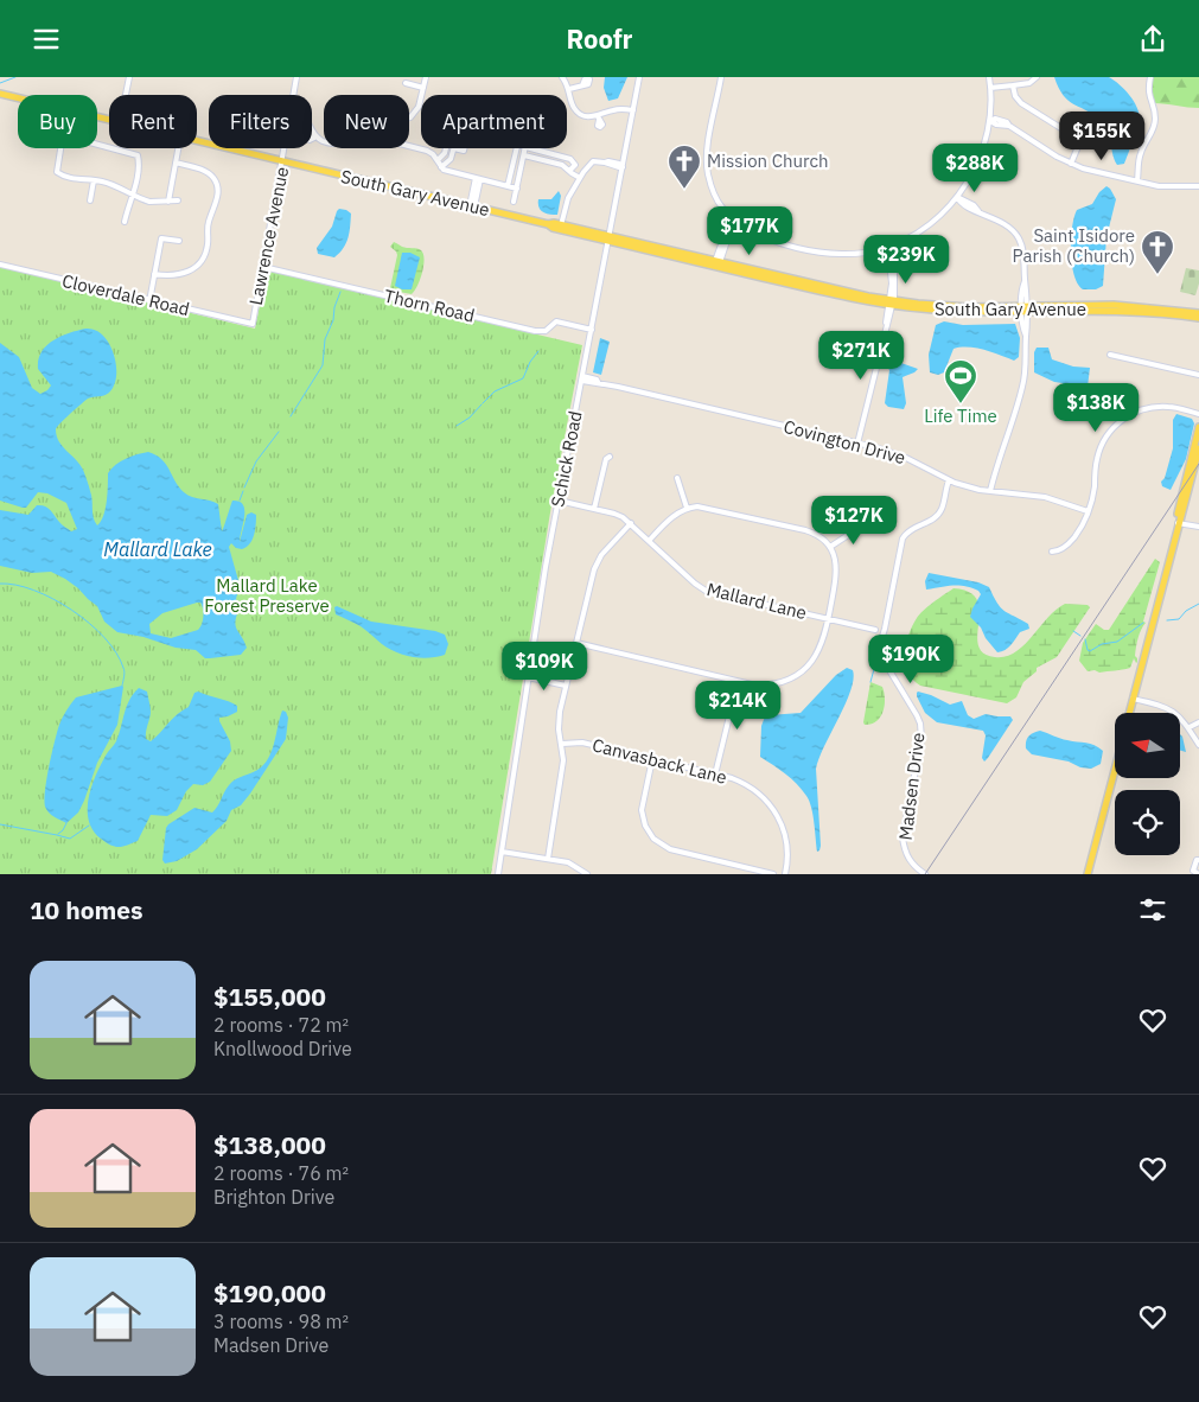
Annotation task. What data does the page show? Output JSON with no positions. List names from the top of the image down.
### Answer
{
  "streets": {
    "main road": ["South Gary Avenue"],
    "street": [
      "Lawrence Avenue",
      "Cloverdale Road",
      "Thorn Road",
      "Covington Drive",
      "Schick Road",
      "Mallard Lane",
      "Canvasback Lane",
      "Madsen Drive"
    ]
  },
  "crossings": [
    ["South Gary Avenue", "Lawrence Avenue"],
    ["South Gary Avenue", "Schick Road"],
    ["Lawrence Avenue", "Cloverdale Road"],
    ["Lawrence Avenue", "Thorn Road"],
    ["Thorn Road", "Schick Road"],
    ["Covington Drive", "Schick Road"],
    ["Covington Drive", "Madsen Drive"],
    ["Schick Road", "Mallard Lane"]
  ],
  "water": ["Mallard Lake"],
  "parks": ["Mallard Lake Forest Preserve"],
  "places": {
    "church": ["Mission Church", "Saint Isidore Parish (Church)"],
    "sports": ["Life Time"]
  },
  "north": "left",
  "page": {
    "header": "Roofr",
    "chip": [
      "Buy",
      "Rent",
      "Filters",
      "New",
      "Apartment"
    ],
    "price": [
      "$155K",
      "$288K",
      "$177K",
      "$239K",
      "$271K",
      "$138K",
      "$127K",
      "$190K",
      "$109K",
      "$214K"
    ],
    "heading": "10 homes",
    "list": [
      {
        "name": "$155,000",
        "note": "2 rooms · 72 m² · Knollwood Drive"
      },
      {
        "name": "$138,000",
        "note": "2 rooms · 76 m² · Brighton Drive"
      },
      {
        "name": "$190,000",
        "note": "3 rooms · 98 m² · Madsen Drive"
      }
    ]
  }
}
